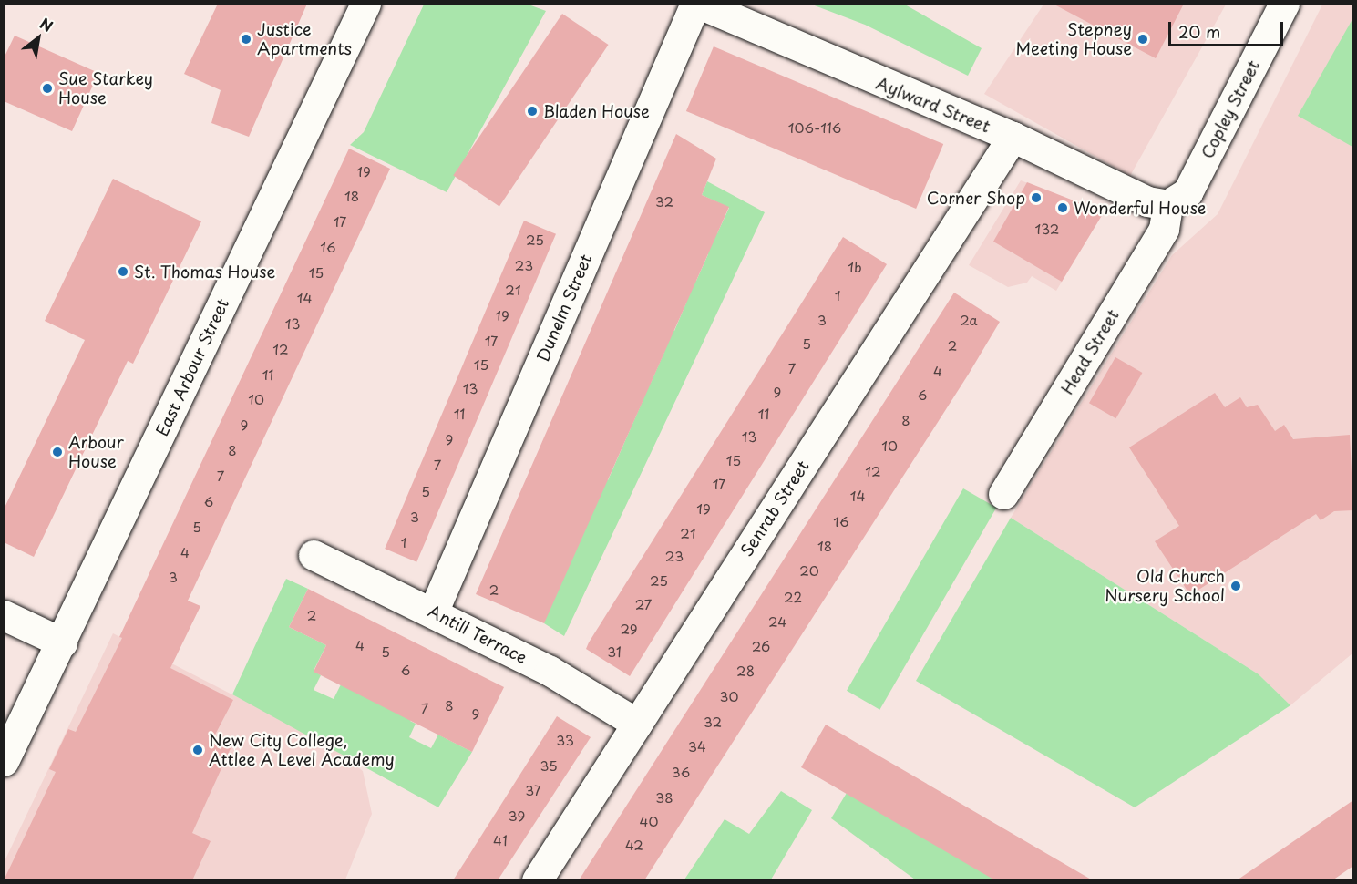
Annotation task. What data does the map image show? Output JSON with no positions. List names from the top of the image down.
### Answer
{
  "streets": {
    "street": [
      "Aylward Street",
      "Copley Street",
      "Dunelm Street",
      "Head Street",
      "East Arbour Street",
      "Senrab Street",
      "Antill Terrace"
    ]
  },
  "crossings": [
    ["Aylward Street", "Copley Street"],
    ["Aylward Street", "Dunelm Street"],
    ["Aylward Street", "Head Street"],
    ["Aylward Street", "Senrab Street"],
    ["Copley Street", "Head Street"],
    ["Dunelm Street", "Antill Terrace"],
    ["Senrab Street", "Antill Terrace"]
  ],
  "places": [
    "Justice Apartments",
    "Stepney Meeting House",
    "Sue Starkey House",
    "Bladen House",
    "Corner Shop",
    "Wonderful House",
    "St. Thomas House",
    "Arbour House",
    "Old Church Nursery School",
    "New City College, Attlee A Level Academy"
  ],
  "house_numbers": [
    "106-116",
    "19",
    "18",
    "32",
    "17",
    "132",
    "25",
    "16",
    "23",
    "1b",
    "15",
    "21",
    "1",
    "14",
    "19",
    "3",
    "2a",
    "13",
    "17",
    "5",
    "2",
    "12",
    "15",
    "7",
    "4",
    "11",
    "13",
    "9",
    "6",
    "10",
    "11",
    "11",
    "8",
    "9",
    "13",
    "9",
    "10",
    "8",
    "15",
    "7",
    "12",
    "7",
    "17",
    "5",
    "14",
    "6",
    "19",
    "3",
    "16",
    "5",
    "21",
    "1",
    "18",
    "4",
    "23",
    "20",
    "3",
    "25",
    "2",
    "22",
    "27",
    "2",
    "24",
    "29",
    "4",
    "26",
    "5",
    "31",
    "6",
    "28",
    "30",
    "8",
    "7",
    "9",
    "32",
    "33",
    "34",
    "35",
    "36",
    "37",
    "38",
    "39",
    "40",
    "41",
    "42"
  ],
  "scale_bar": "20 m",
  "north": "top right"
}
